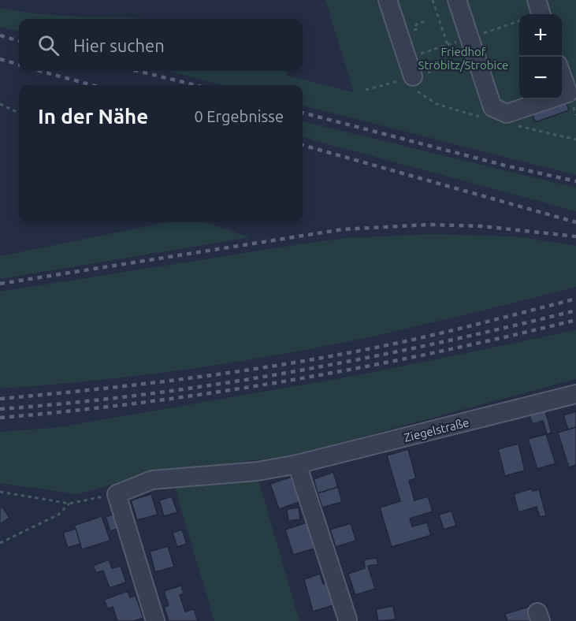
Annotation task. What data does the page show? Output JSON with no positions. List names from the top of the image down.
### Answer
{
  "streets": {
    "street": ["Ziegelstraße"]
  },
  "parks": ["Friedhof Ströbitz/Strobice"],
  "page": {
    "map_buttons": ["+", "−"],
    "search": "Hier suchen",
    "heading": ["In der Nähe", "0 Ergebnisse"]
  }
}
